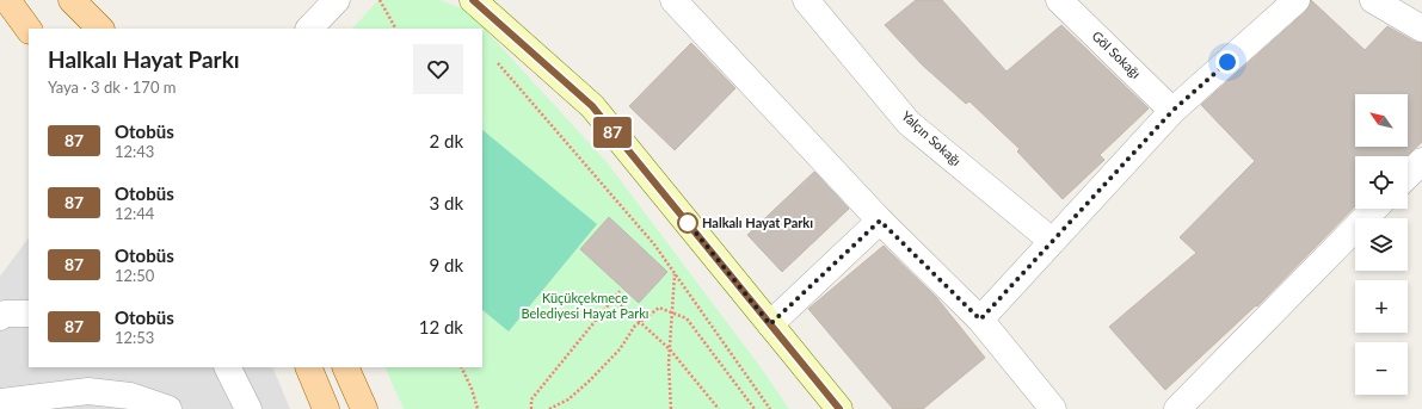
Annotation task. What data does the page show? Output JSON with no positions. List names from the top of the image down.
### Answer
{
  "streets": {
    "street": ["Göl Sokağı", "Yalçın Sokağı"]
  },
  "parks": ["Küçükçekmece Belediyesi Hayat Parkı"],
  "places": ["Halkalı Hayat Parkı"],
  "lines": ["bus line 87"],
  "north": "top left",
  "page": {
    "on_map": "87",
    "heading": ["Halkalı Hayat Parkı", "Yaya · 3 dk · 170 m"],
    "map_buttons": ["+", "−"],
    "list": [
      {
        "mark": "87",
        "name": "Otobüs",
        "note": "12:43",
        "value": "2 dk"
      },
      {
        "mark": "87",
        "name": "Otobüs",
        "note": "12:44",
        "value": "3 dk"
      },
      {
        "mark": "87",
        "name": "Otobüs",
        "note": "12:50",
        "value": "9 dk"
      },
      {
        "mark": "87",
        "name": "Otobüs",
        "note": "12:53",
        "value": "12 dk"
      }
    ]
  }
}
